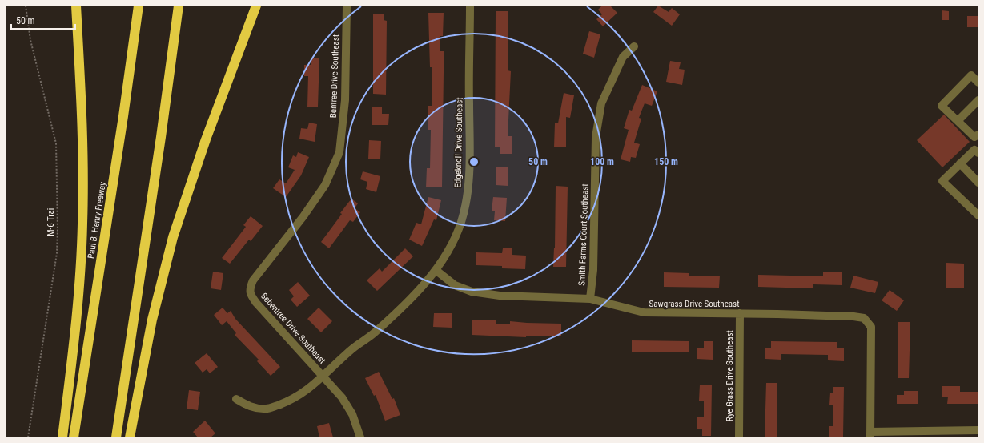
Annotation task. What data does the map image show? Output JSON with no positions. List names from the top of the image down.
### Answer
{
  "streets": {
    "highway": ["Paul B. Henry Freeway"],
    "street": [
      "Bentree Drive Southeast",
      "Edgeknoll Drive Southeast",
      "Smith Farms Court Southeast",
      "Sawgrass Drive Southeast",
      "Sebentree Drive Southeast",
      "Rye Grass Drive Southeast"
    ],
    "path": ["M-6 Trail"]
  },
  "crossings": [
    ["Bentree Drive Southeast", "Sebentree Drive Southeast"],
    ["Edgeknoll Drive Southeast", "Sawgrass Drive Southeast"],
    ["Edgeknoll Drive Southeast", "Sebentree Drive Southeast"],
    ["Smith Farms Court Southeast", "Sawgrass Drive Southeast"],
    ["Sawgrass Drive Southeast", "Rye Grass Drive Southeast"]
  ],
  "scale_bar": "50 m",
  "rings": ["50 m", "100 m", "150 m"]
}
